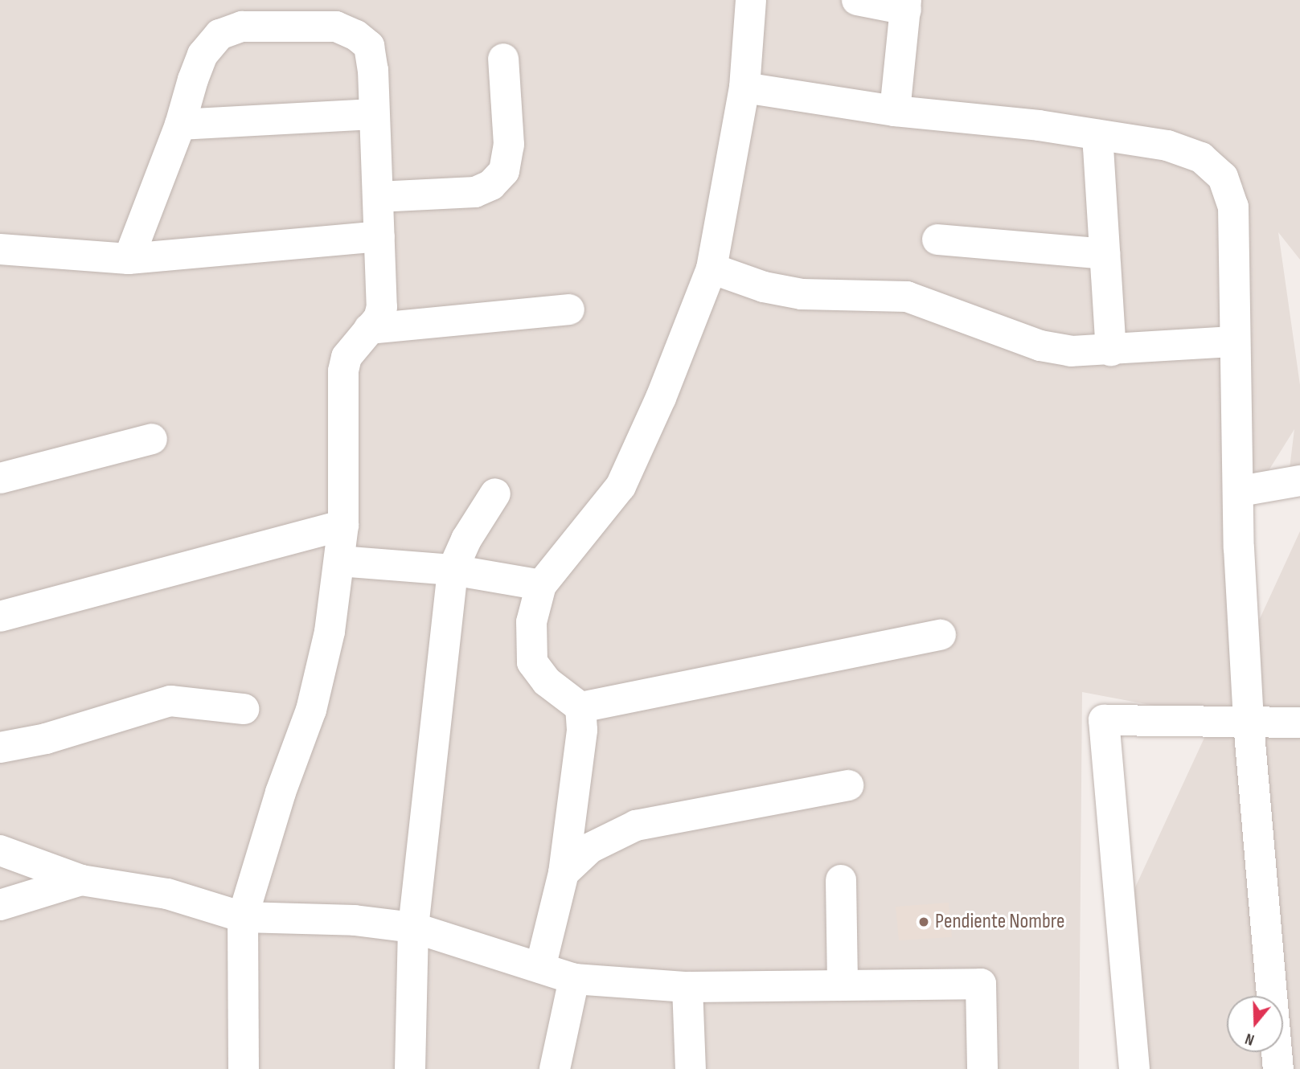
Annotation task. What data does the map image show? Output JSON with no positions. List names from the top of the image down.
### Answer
{
  "places": ["Pendiente Nombre"],
  "north": "bottom"
}
